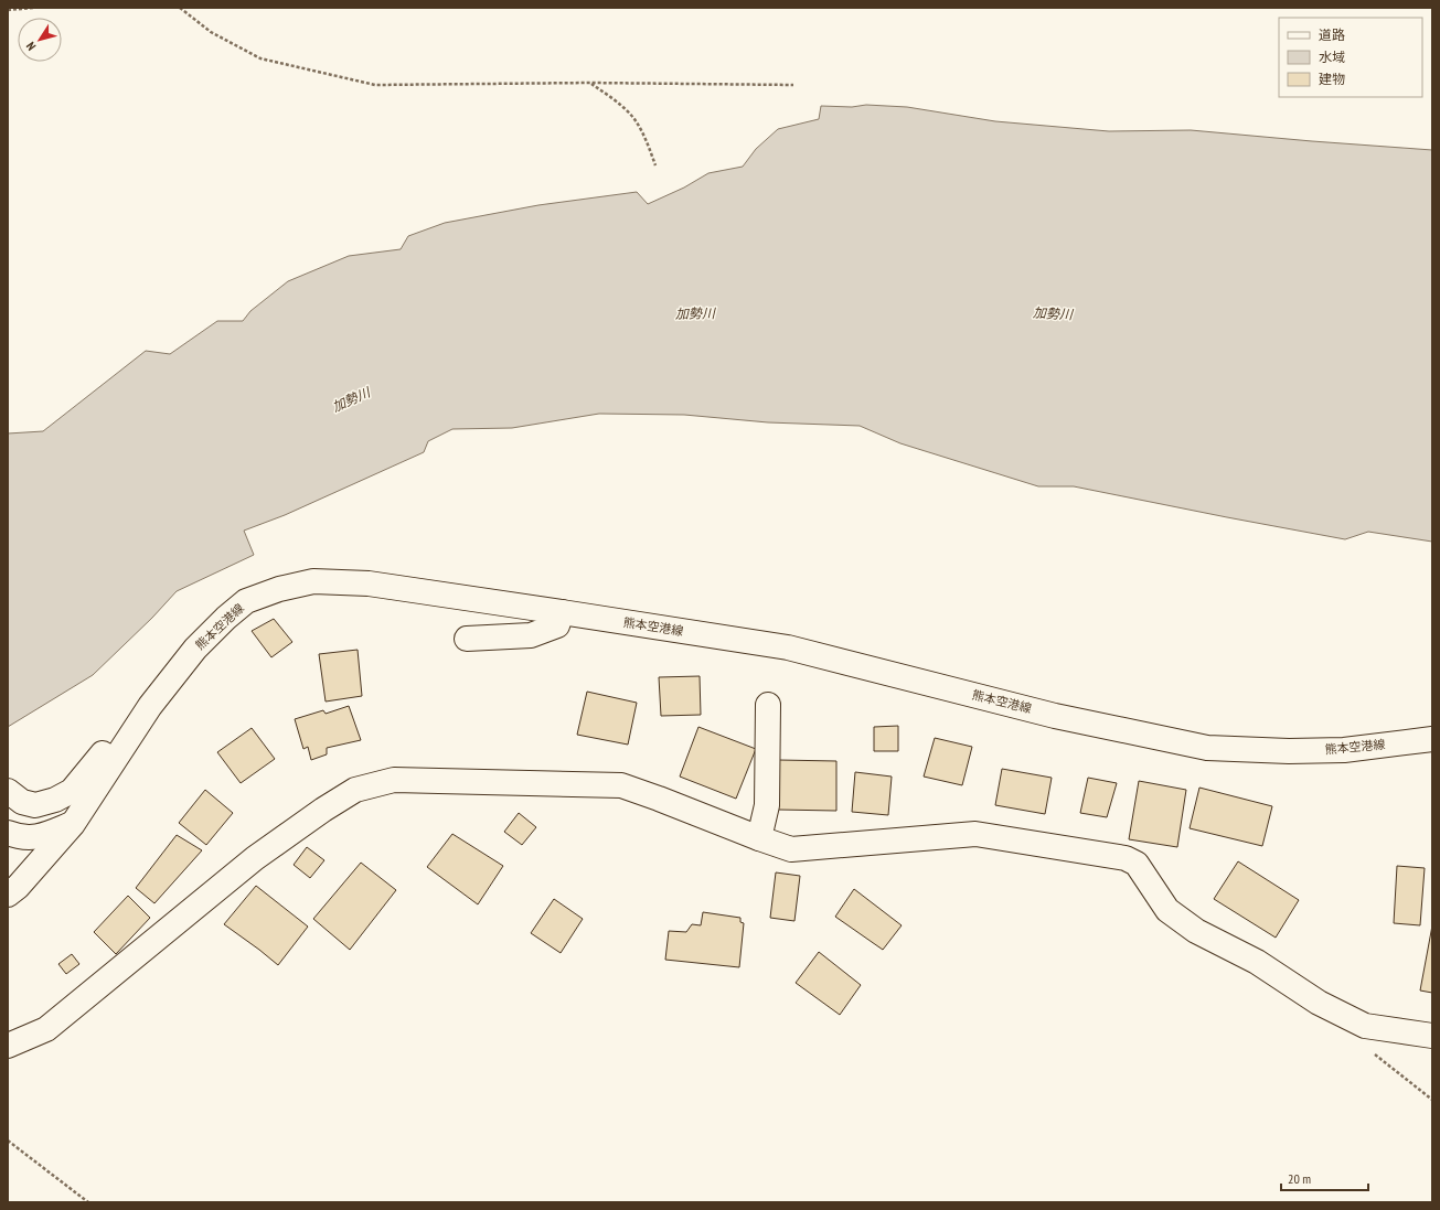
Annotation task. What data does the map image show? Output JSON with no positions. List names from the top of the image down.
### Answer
{
  "streets": {
    "main road": ["熊本空港線"]
  },
  "water": ["加勢川"],
  "legend": ["道路", "水域", "建物"],
  "scale_bar": "20 m",
  "north": "bottom left"
}
